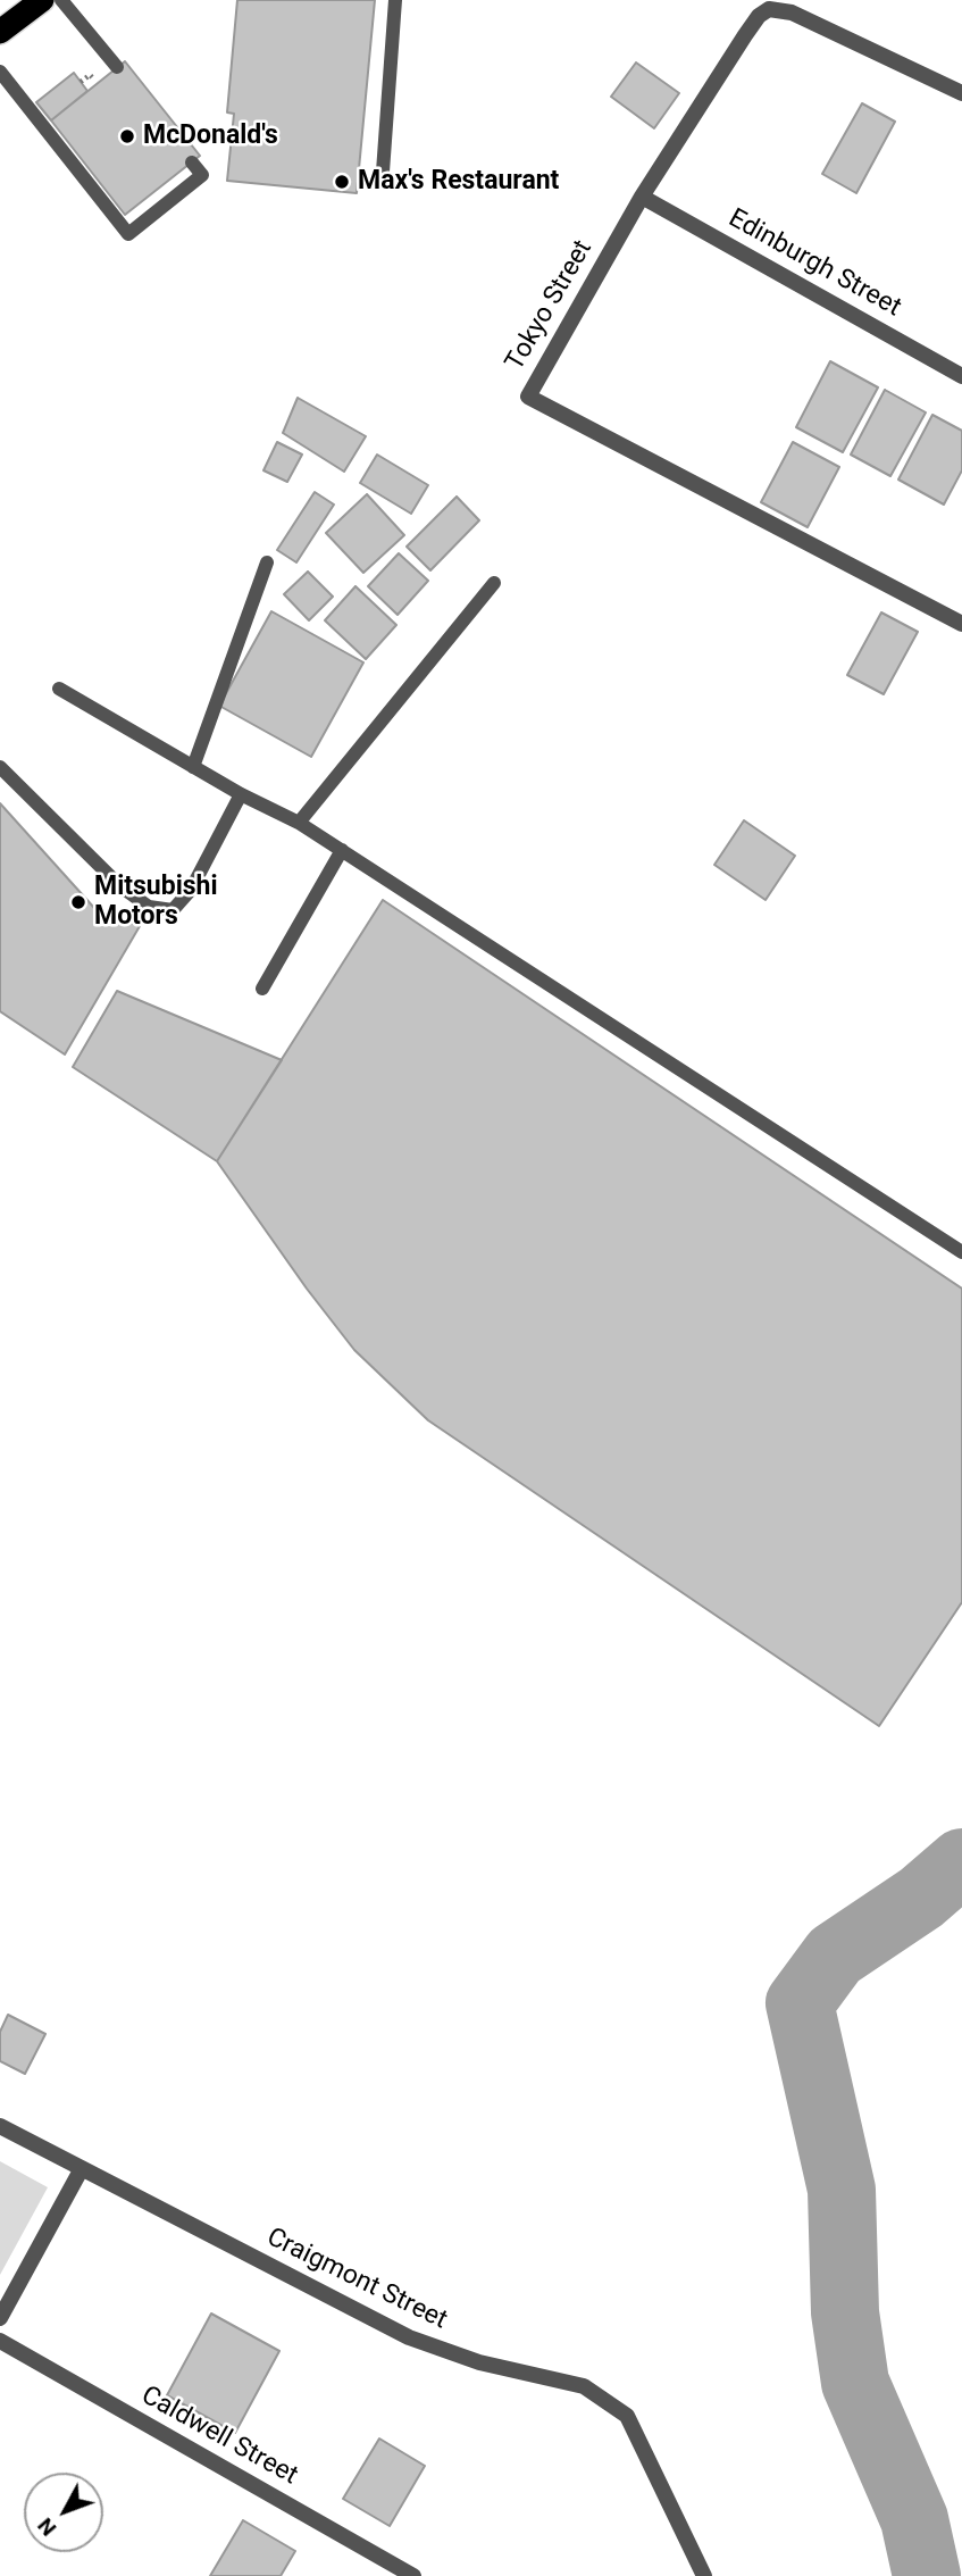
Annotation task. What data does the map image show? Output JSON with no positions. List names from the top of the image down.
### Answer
{
  "streets": {
    "street": [
      "Edinburgh Street",
      "Tokyo Street",
      "Craigmont Street",
      "Caldwell Street"
    ]
  },
  "crossings": [
    ["Edinburgh Street", "Tokyo Street"]
  ],
  "places": ["McDonald's", "Max's Restaurant", "Mitsubishi Motors"],
  "north": "bottom left"
}
